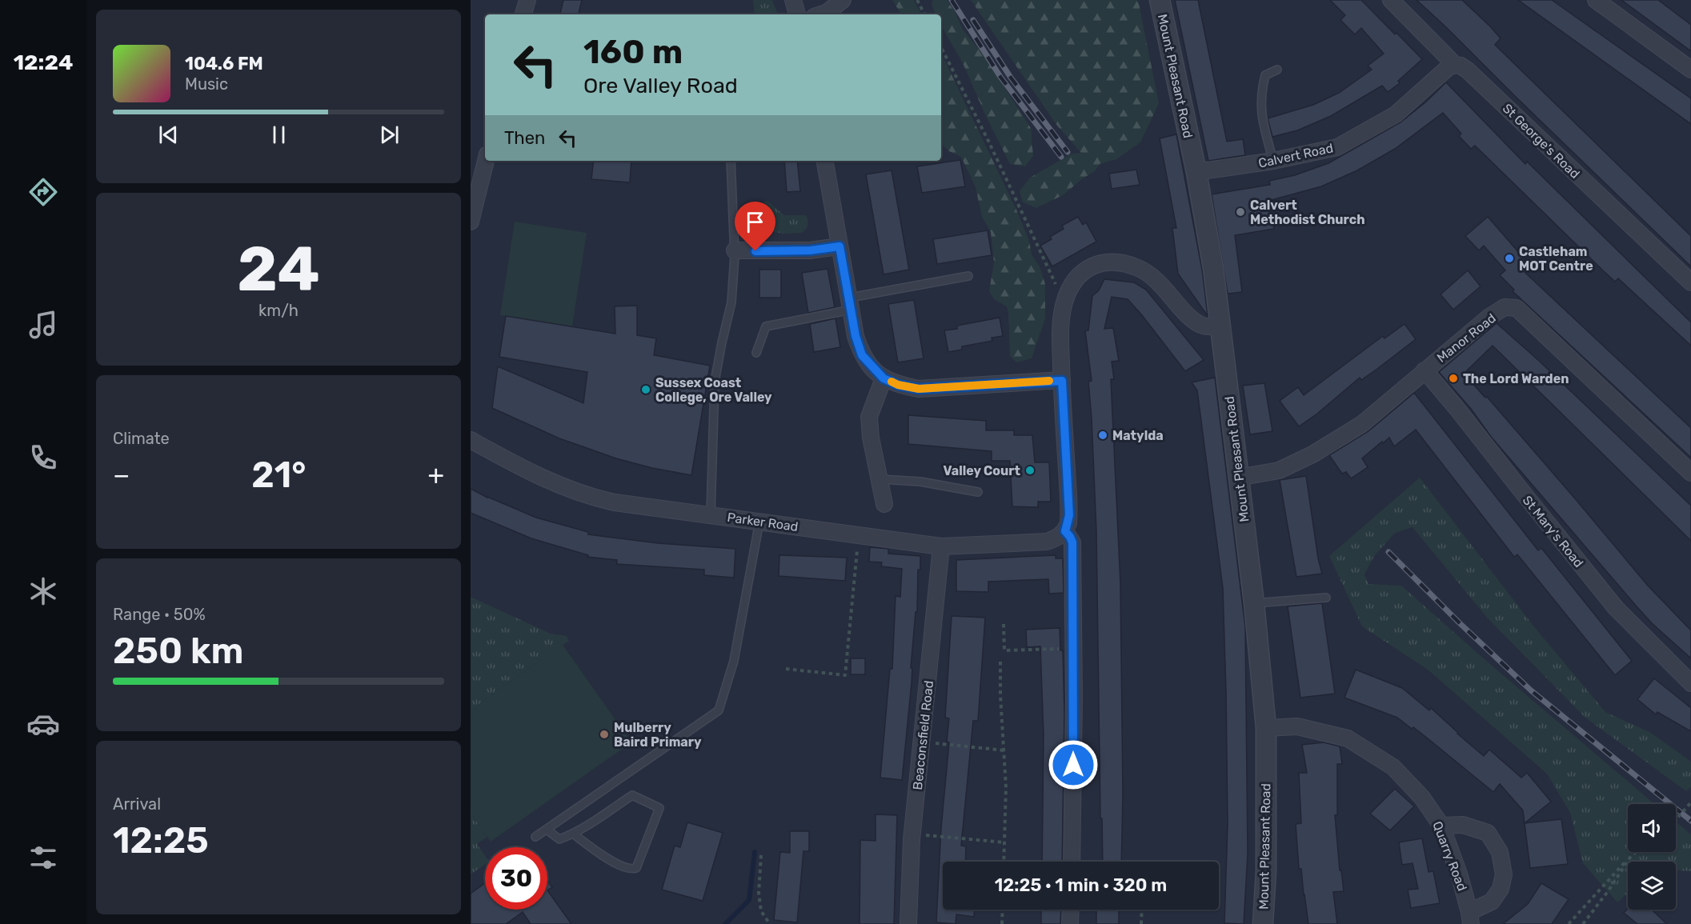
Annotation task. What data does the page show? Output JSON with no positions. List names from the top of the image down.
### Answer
{
  "streets": {
    "street": [
      "Mount Pleasant Road",
      "St George's Road",
      "Calvert Road",
      "Manor Road",
      "Parker Road",
      "St Mary's Road",
      "Beaconsfield Road",
      "Quarry Road"
    ]
  },
  "crossings": [
    ["Mount Pleasant Road", "Calvert Road"],
    ["Mount Pleasant Road", "Manor Road"],
    ["Mount Pleasant Road", "Quarry Road"],
    ["St George's Road", "Calvert Road"],
    ["Manor Road", "St Mary's Road"],
    ["Parker Road", "Beaconsfield Road"]
  ],
  "places": [
    "Calvert Methodist Church",
    "Castleham MOT Centre",
    "The Lord Warden",
    "Sussex Coast College, Ore Valley",
    "Matylda",
    "Valley Court",
    "Mulberry Baird Primary"
  ],
  "page": {
    "tabs": "12:24",
    "turn": ["160 m", "Ore Valley Road"],
    "song": ["104.6 FM", "Music"],
    "then": "Then",
    "tile": [
      ["24", "km/h"],
      "Climate",
      ["Range · 50%", "250 km"],
      ["Arrival", "12:25"]
    ],
    "heat": ["−", "21°", "+"],
    "limit": "30",
    "trip": "12:25 · 1 min · 320 m"
  }
}
